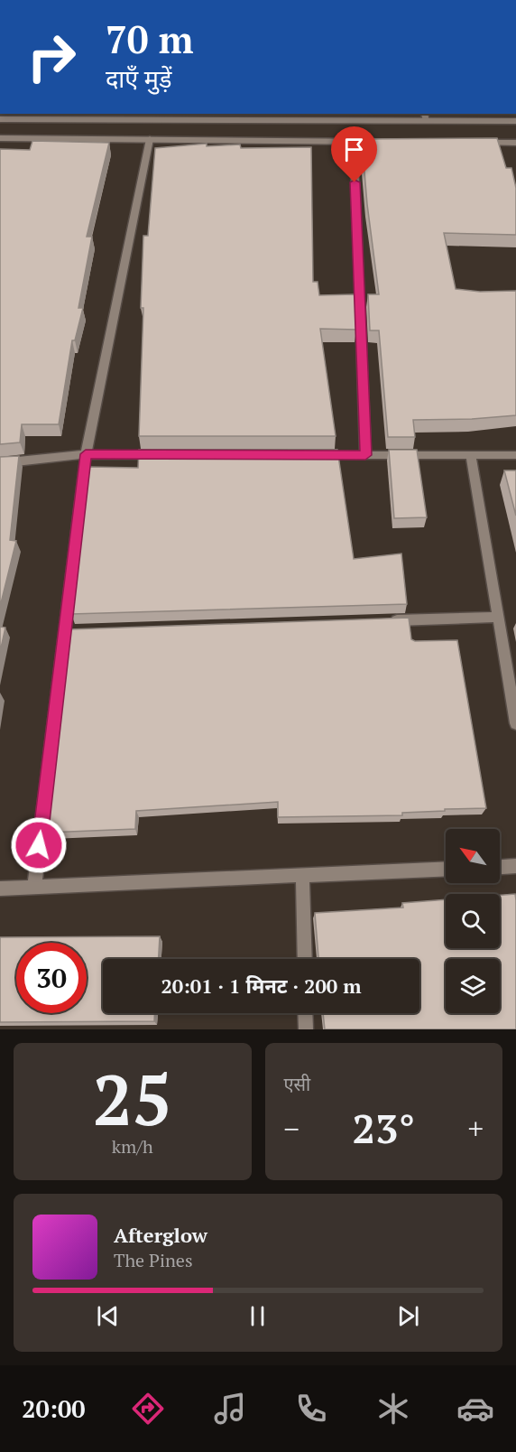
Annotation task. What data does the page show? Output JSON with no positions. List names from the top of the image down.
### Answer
{
  "north": "top left",
  "page": {
    "turn": ["70 m", "दाएँ मुड़ें"],
    "limit": "30",
    "trip": "20:01 · 1 मिनट · 200 m",
    "tile": [
      ["25", "km/h"],
      "एसी"
    ],
    "heat": ["−", "23°", "+"],
    "song": ["Afterglow", "The Pines"],
    "tabs": "20:00"
  }
}
